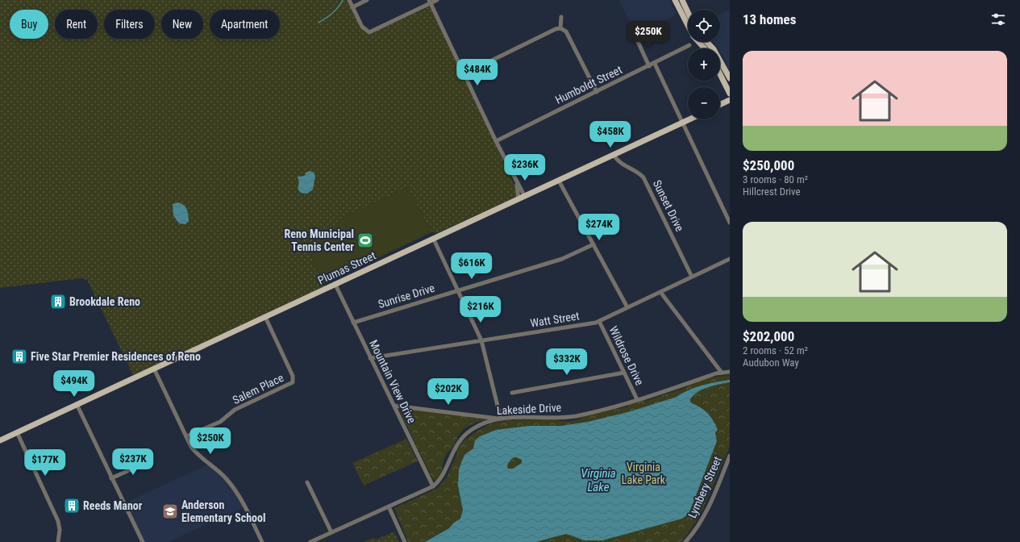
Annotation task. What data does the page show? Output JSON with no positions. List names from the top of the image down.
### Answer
{
  "streets": {
    "main road": ["Plumas Street"],
    "street": [
      "Humboldt Street",
      "Sunset Drive",
      "Sunrise Drive",
      "Watt Street",
      "Wildrose Drive",
      "Mountain View Drive",
      "Salem Place",
      "Lakeside Drive",
      "Lymbery Street"
    ]
  },
  "crossings": [
    ["Sunset Drive", "Plumas Street"],
    ["Sunset Drive", "Watt Street"],
    ["Plumas Street", "Mountain View Drive"],
    ["Plumas Street", "Salem Place"],
    ["Sunrise Drive", "Mountain View Drive"],
    ["Watt Street", "Wildrose Drive"],
    ["Watt Street", "Mountain View Drive"],
    ["Wildrose Drive", "Lakeside Drive"],
    ["Mountain View Drive", "Lakeside Drive"]
  ],
  "water": ["Virginia Lake"],
  "parks": ["Virginia Lake Park"],
  "places": {
    "sports": ["Reno Municipal Tennis Center"],
    "building": ["Brookdale Reno", "Five Star Premier Residences of Reno", "Reeds Manor"],
    "school or university": ["Anderson Elementary School"]
  },
  "page": {
    "heading": "13 homes",
    "map_buttons": ["+", "−"],
    "chip": [
      "Buy",
      "Rent",
      "Filters",
      "New",
      "Apartment"
    ],
    "price": [
      "$250K",
      "$484K",
      "$458K",
      "$236K",
      "$274K",
      "$616K",
      "$216K",
      "$332K",
      "$494K",
      "$202K",
      "$250K",
      "$237K",
      "$177K"
    ],
    "list": [
      {
        "name": "$250,000",
        "note": "3 rooms · 80 m² · Hillcrest Drive"
      },
      {
        "name": "$202,000",
        "note": "2 rooms · 52 m² · Audubon Way"
      }
    ]
  }
}
